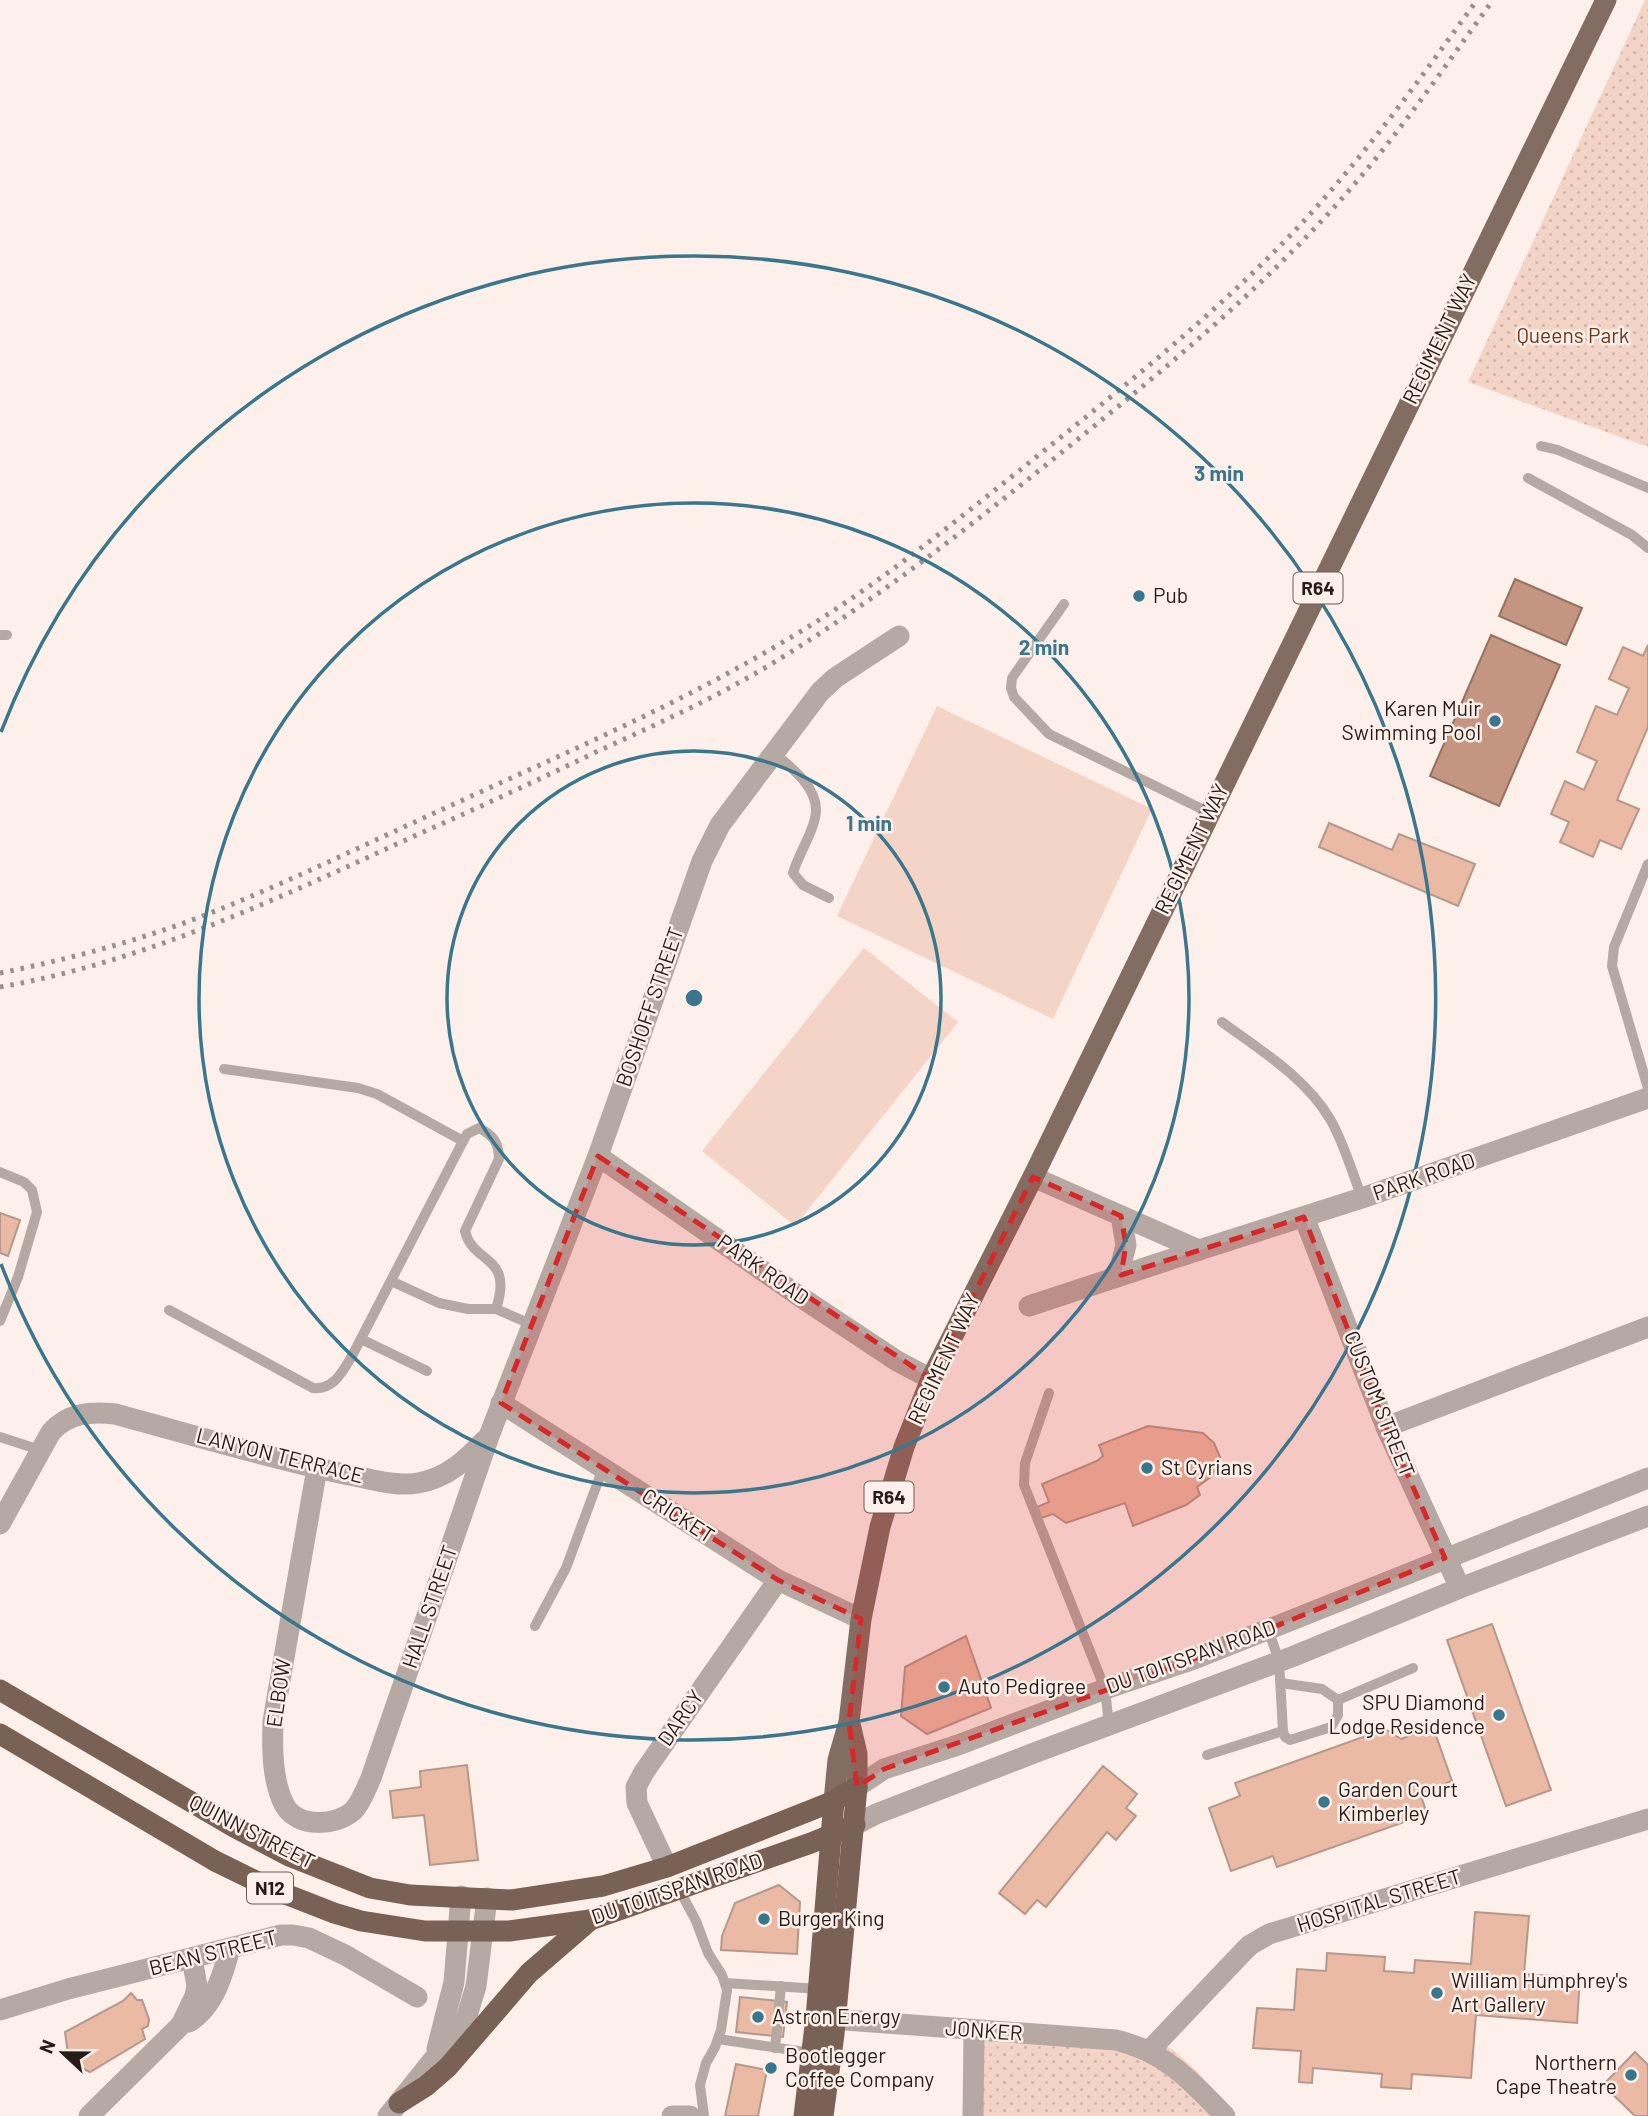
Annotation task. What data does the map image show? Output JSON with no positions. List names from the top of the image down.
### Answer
{
  "streets": {
    "highway": ["DU TOITSPAN ROAD", "QUINN STREET", "N12"],
    "main road": ["REGIMENT WAY", "R64"],
    "street": [
      "BOSHOFF STREET",
      "PARK ROAD",
      "CUSTOM STREET",
      "LANYON TERRACE",
      "CRICKET",
      "HALL STREET",
      "ELBOW",
      "DARCY",
      "HOSPITAL STREET",
      "BEAN STREET",
      "JONKER"
    ]
  },
  "crossings": [
    ["REGIMENT WAY", "PARK ROAD"],
    ["REGIMENT WAY", "CRICKET"],
    ["REGIMENT WAY", "DU TOITSPAN ROAD"],
    ["BOSHOFF STREET", "PARK ROAD"],
    ["BOSHOFF STREET", "LANYON TERRACE"],
    ["BOSHOFF STREET", "CRICKET"],
    ["BOSHOFF STREET", "HALL STREET"],
    ["PARK ROAD", "CUSTOM STREET"],
    ["CUSTOM STREET", "DU TOITSPAN ROAD"],
    ["LANYON TERRACE", "HALL STREET"],
    ["LANYON TERRACE", "ELBOW"],
    ["CRICKET", "DARCY"],
    ["HALL STREET", "ELBOW"],
    ["DU TOITSPAN ROAD", "DARCY"],
    ["DU TOITSPAN ROAD", "QUINN STREET"],
    ["HOSPITAL STREET", "JONKER"]
  ],
  "parks": ["Queens Park"],
  "places": [
    "Pub",
    "Karen Muir Swimming Pool",
    "St Cyrians",
    "Auto Pedigree",
    "SPU Diamond Lodge Residence",
    "Garden Court Kimberley",
    "Burger King",
    "William Humphrey's Art Gallery",
    "Astron Energy",
    "Bootlegger Coffee Company",
    "Northern Cape Theatre"
  ],
  "north": "left",
  "rings": ["3 min", "2 min", "1 min"]
}
